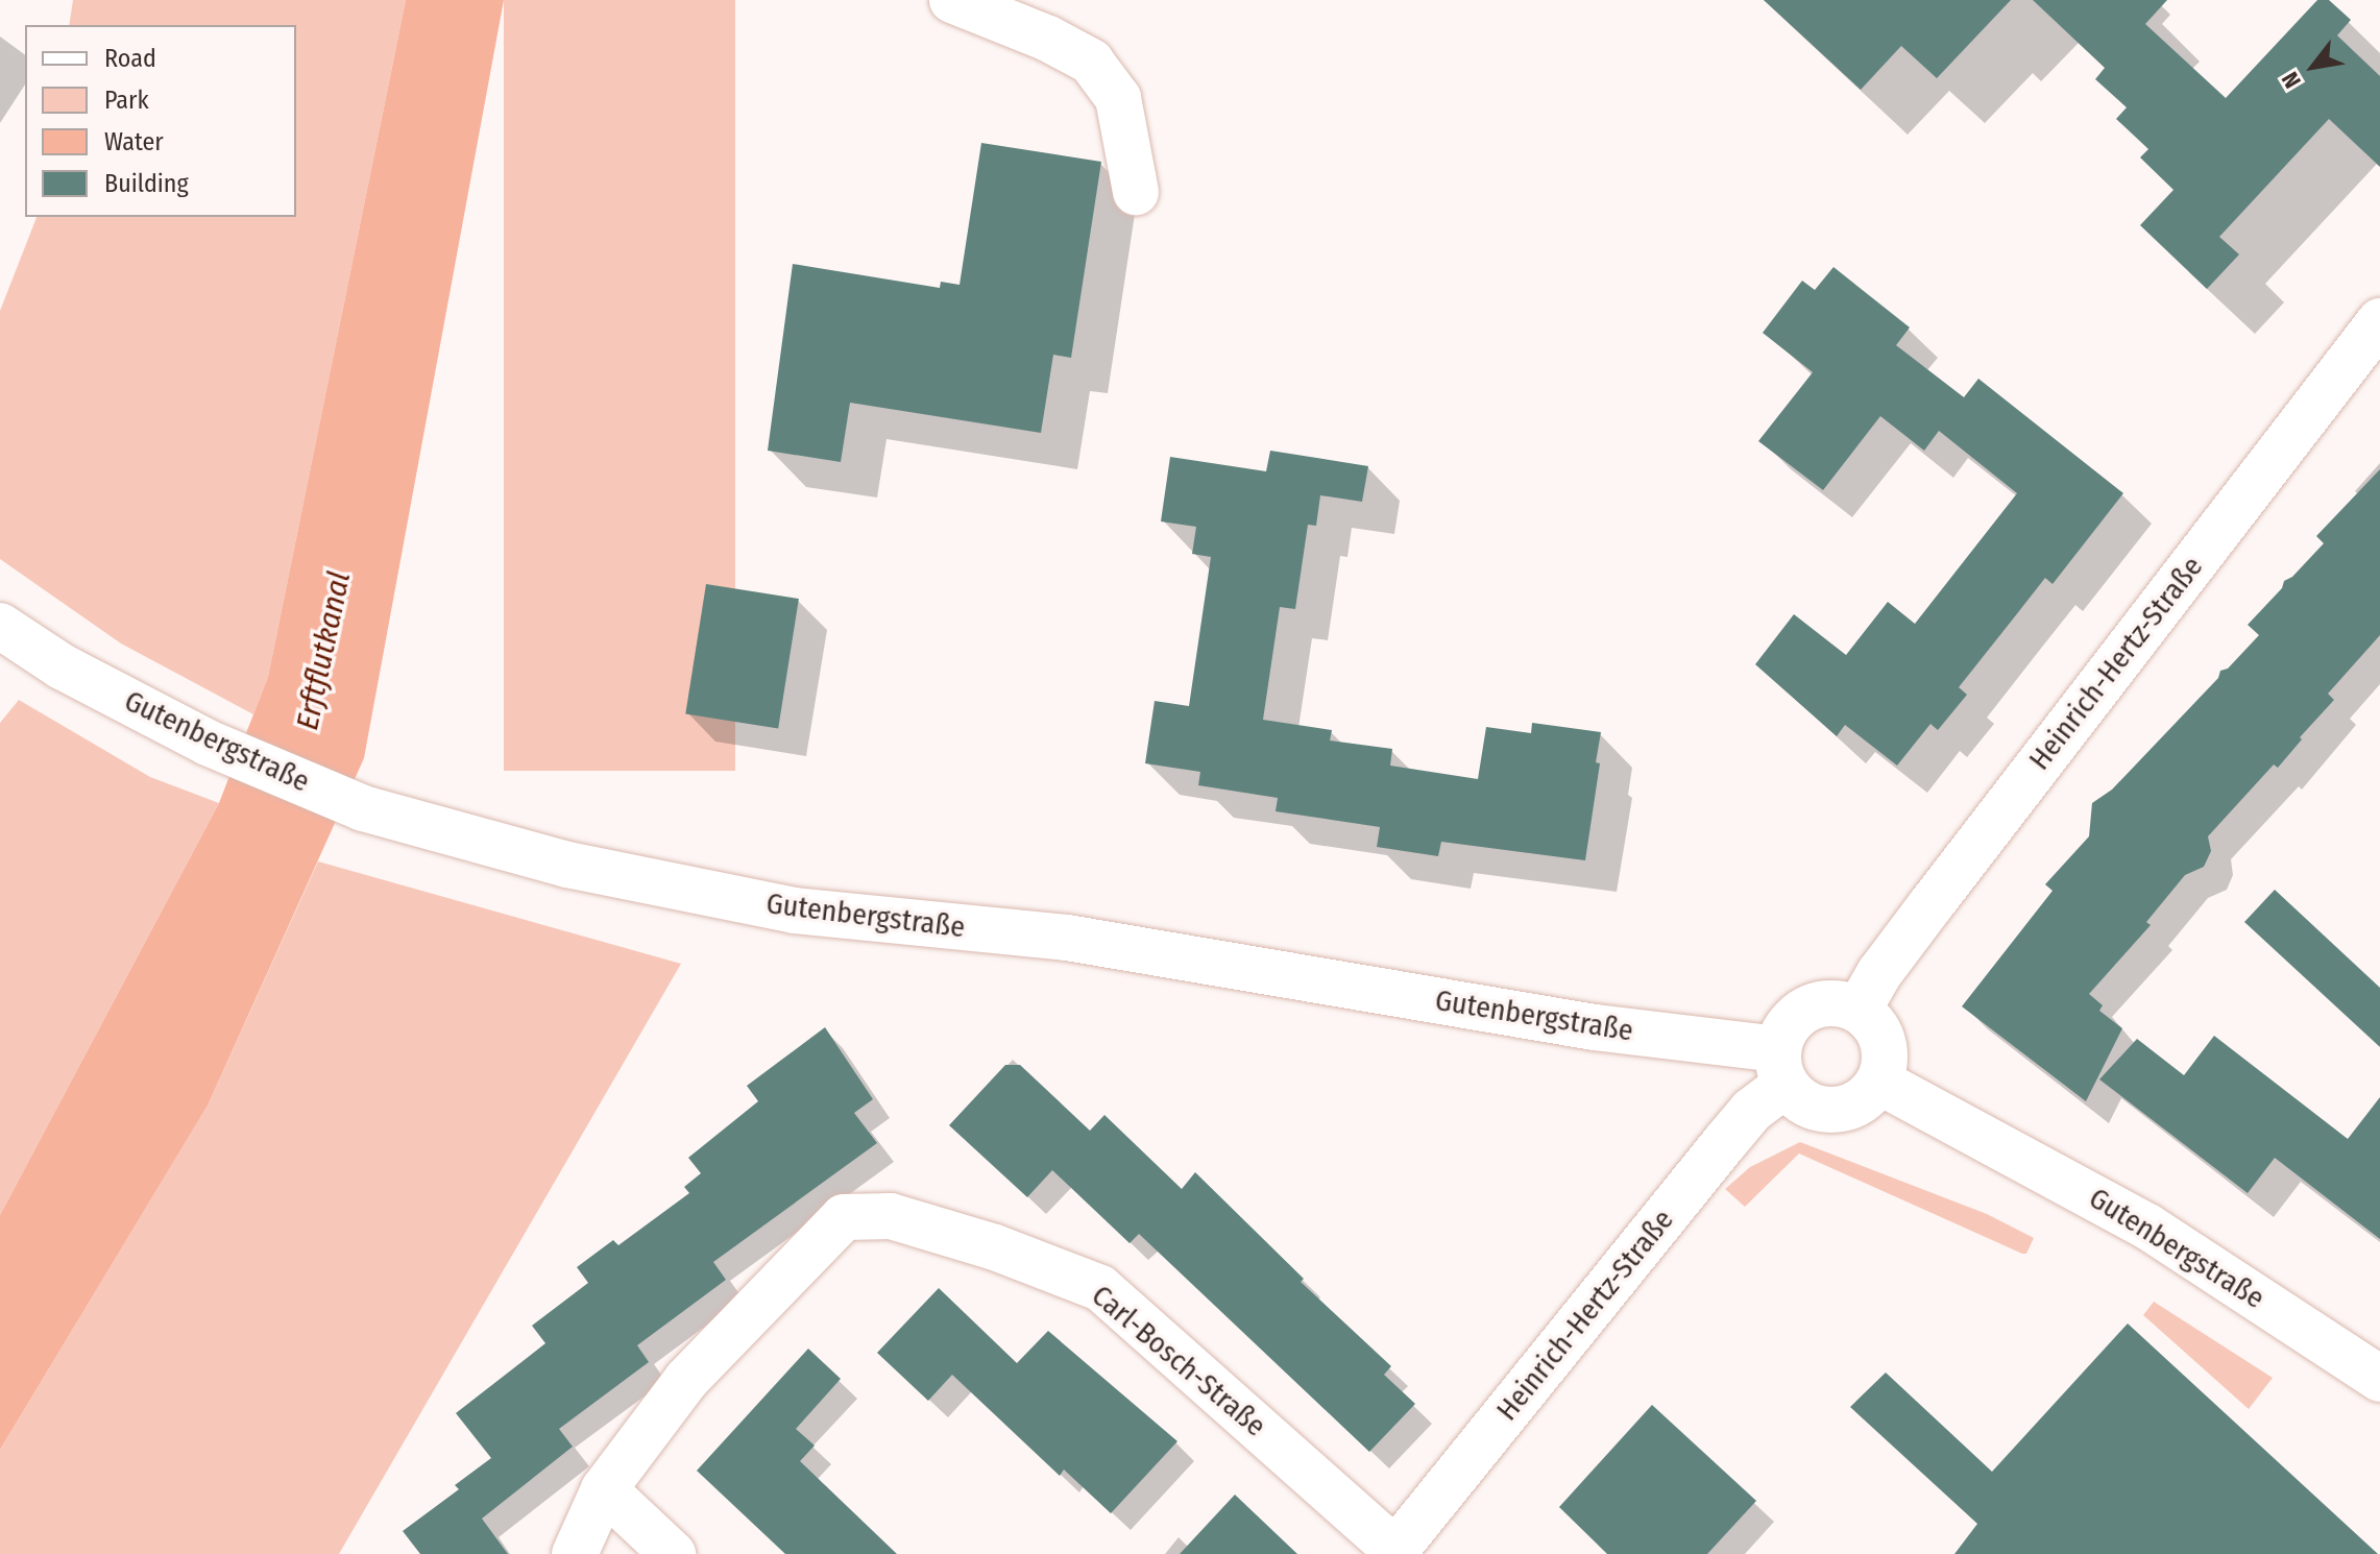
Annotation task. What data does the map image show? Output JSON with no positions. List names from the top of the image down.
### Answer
{
  "streets": {
    "street": ["Heinrich-Hertz-Straße", "Gutenbergstraße", "Carl-Bosch-Straße"]
  },
  "crossings": [
    ["Heinrich-Hertz-Straße", "Gutenbergstraße"],
    ["Heinrich-Hertz-Straße", "Carl-Bosch-Straße"]
  ],
  "water": ["Erftflutkanal"],
  "legend": [
    "Road",
    "Park",
    "Water",
    "Building"
  ],
  "north": "bottom left"
}
